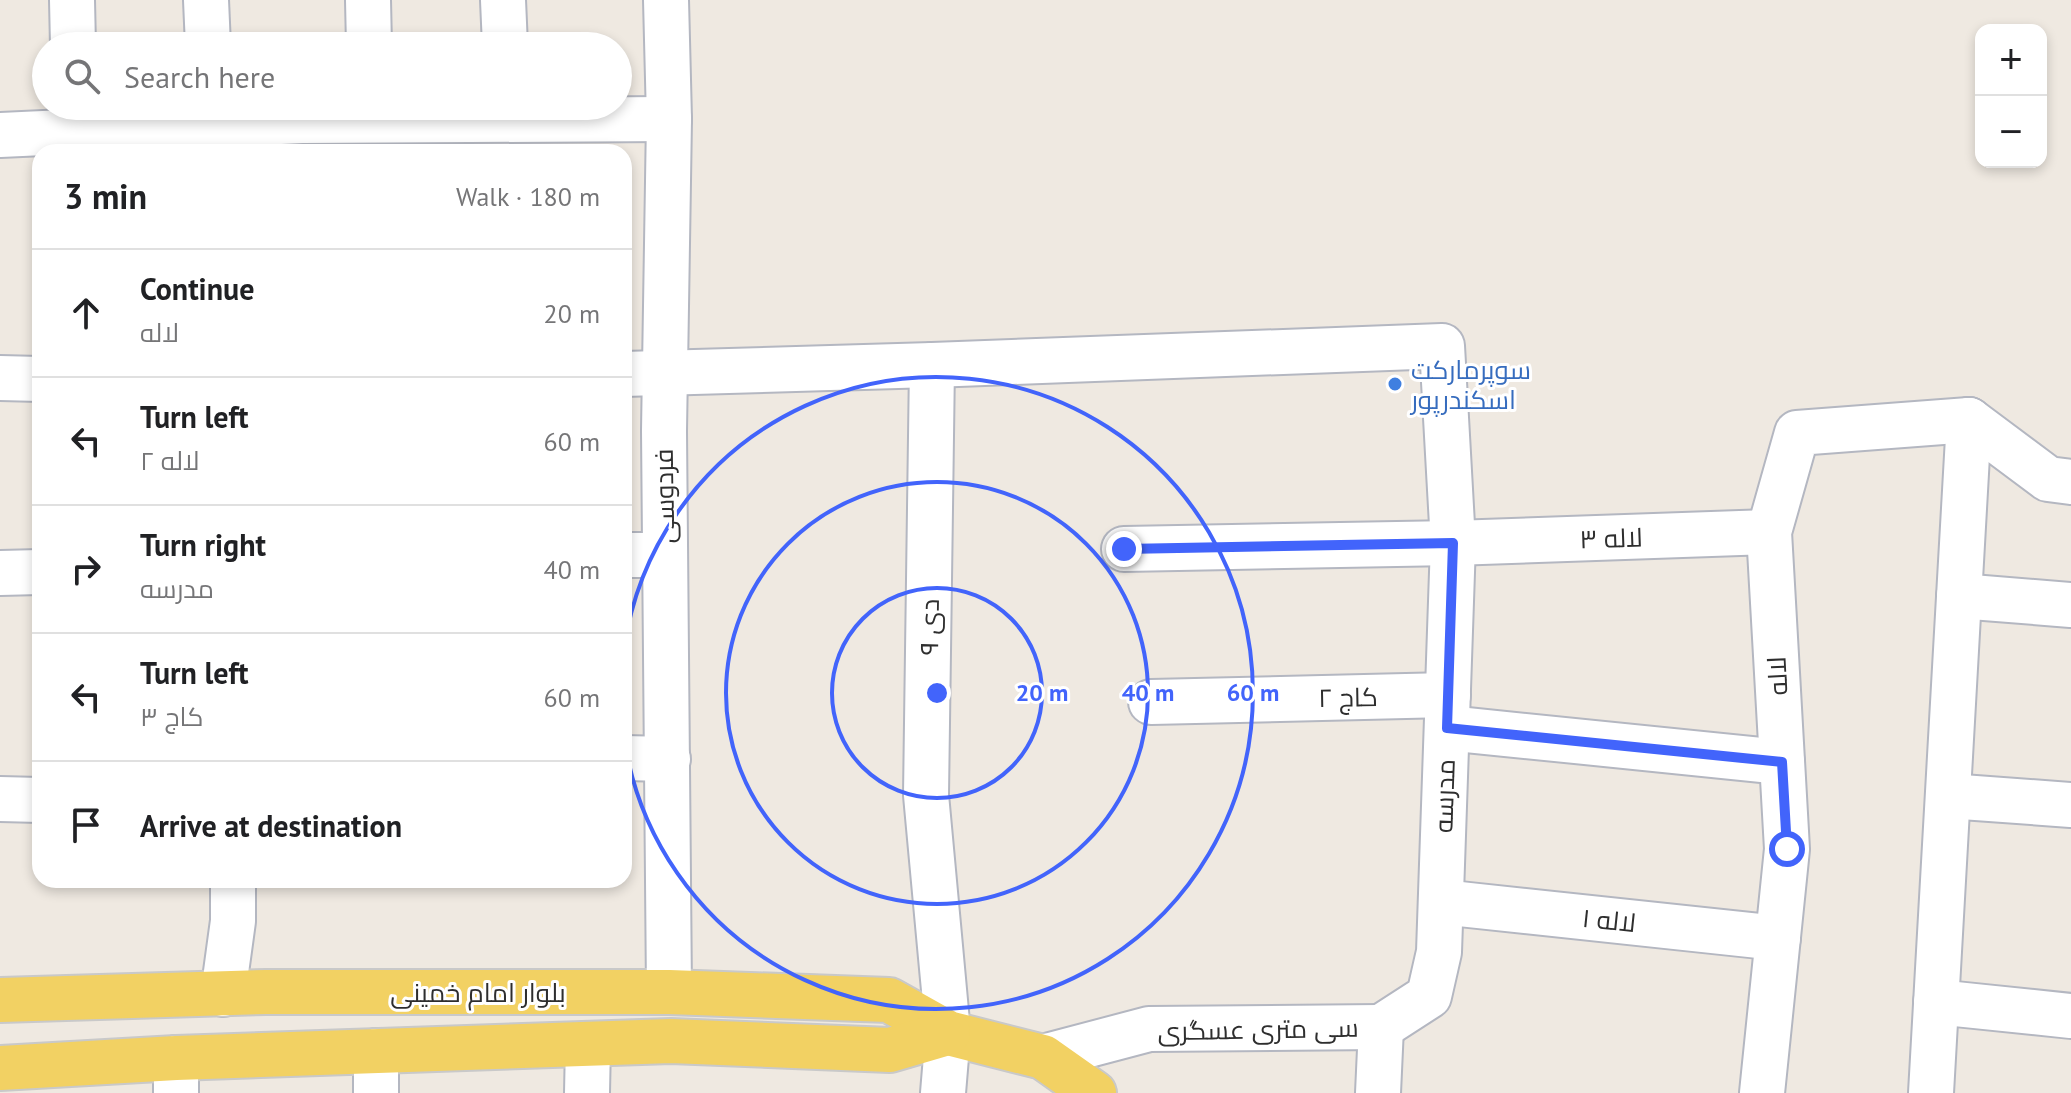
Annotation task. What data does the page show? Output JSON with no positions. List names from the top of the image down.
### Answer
{
  "streets": {
    "main road": ["بلوار امام خمینی"],
    "street": [
      "فردوسی",
      "لاله ۳",
      "۹ دی",
      "لاله",
      "کاج ۲",
      "مدرسه",
      "لاله ۱",
      "سی متری عسگری"
    ]
  },
  "crossings": [
    ["فردوسی", "بلوار امام خمینی"],
    ["لاله ۳", "لاله"],
    ["لاله ۳", "مدرسه"],
    ["۹ دی", "مدرسه"],
    ["۹ دی", "بلوار امام خمینی"],
    ["لاله", "کاج ۲"],
    ["لاله", "لاله ۱"],
    ["کاج ۲", "مدرسه"],
    ["مدرسه", "لاله ۱"],
    ["مدرسه", "سی متری عسگری"],
    ["بلوار امام خمینی", "سی متری عسگری"]
  ],
  "places": ["سوپرمارکت اسکندرپور"],
  "page": {
    "map_buttons": ["+", "−"],
    "search": "Search here",
    "heading": ["3 min", "Walk · 180 m"],
    "list": [
      ["Continue", "لاله", "20 m"],
      ["Turn left", "لاله ۲", "60 m"],
      ["Turn right", "مدرسه", "40 m"],
      ["Turn left", "کاج ۳", "60 m"],
      "Arrive at destination"
    ]
  },
  "rings": ["20 m", "40 m", "60 m"]
}
